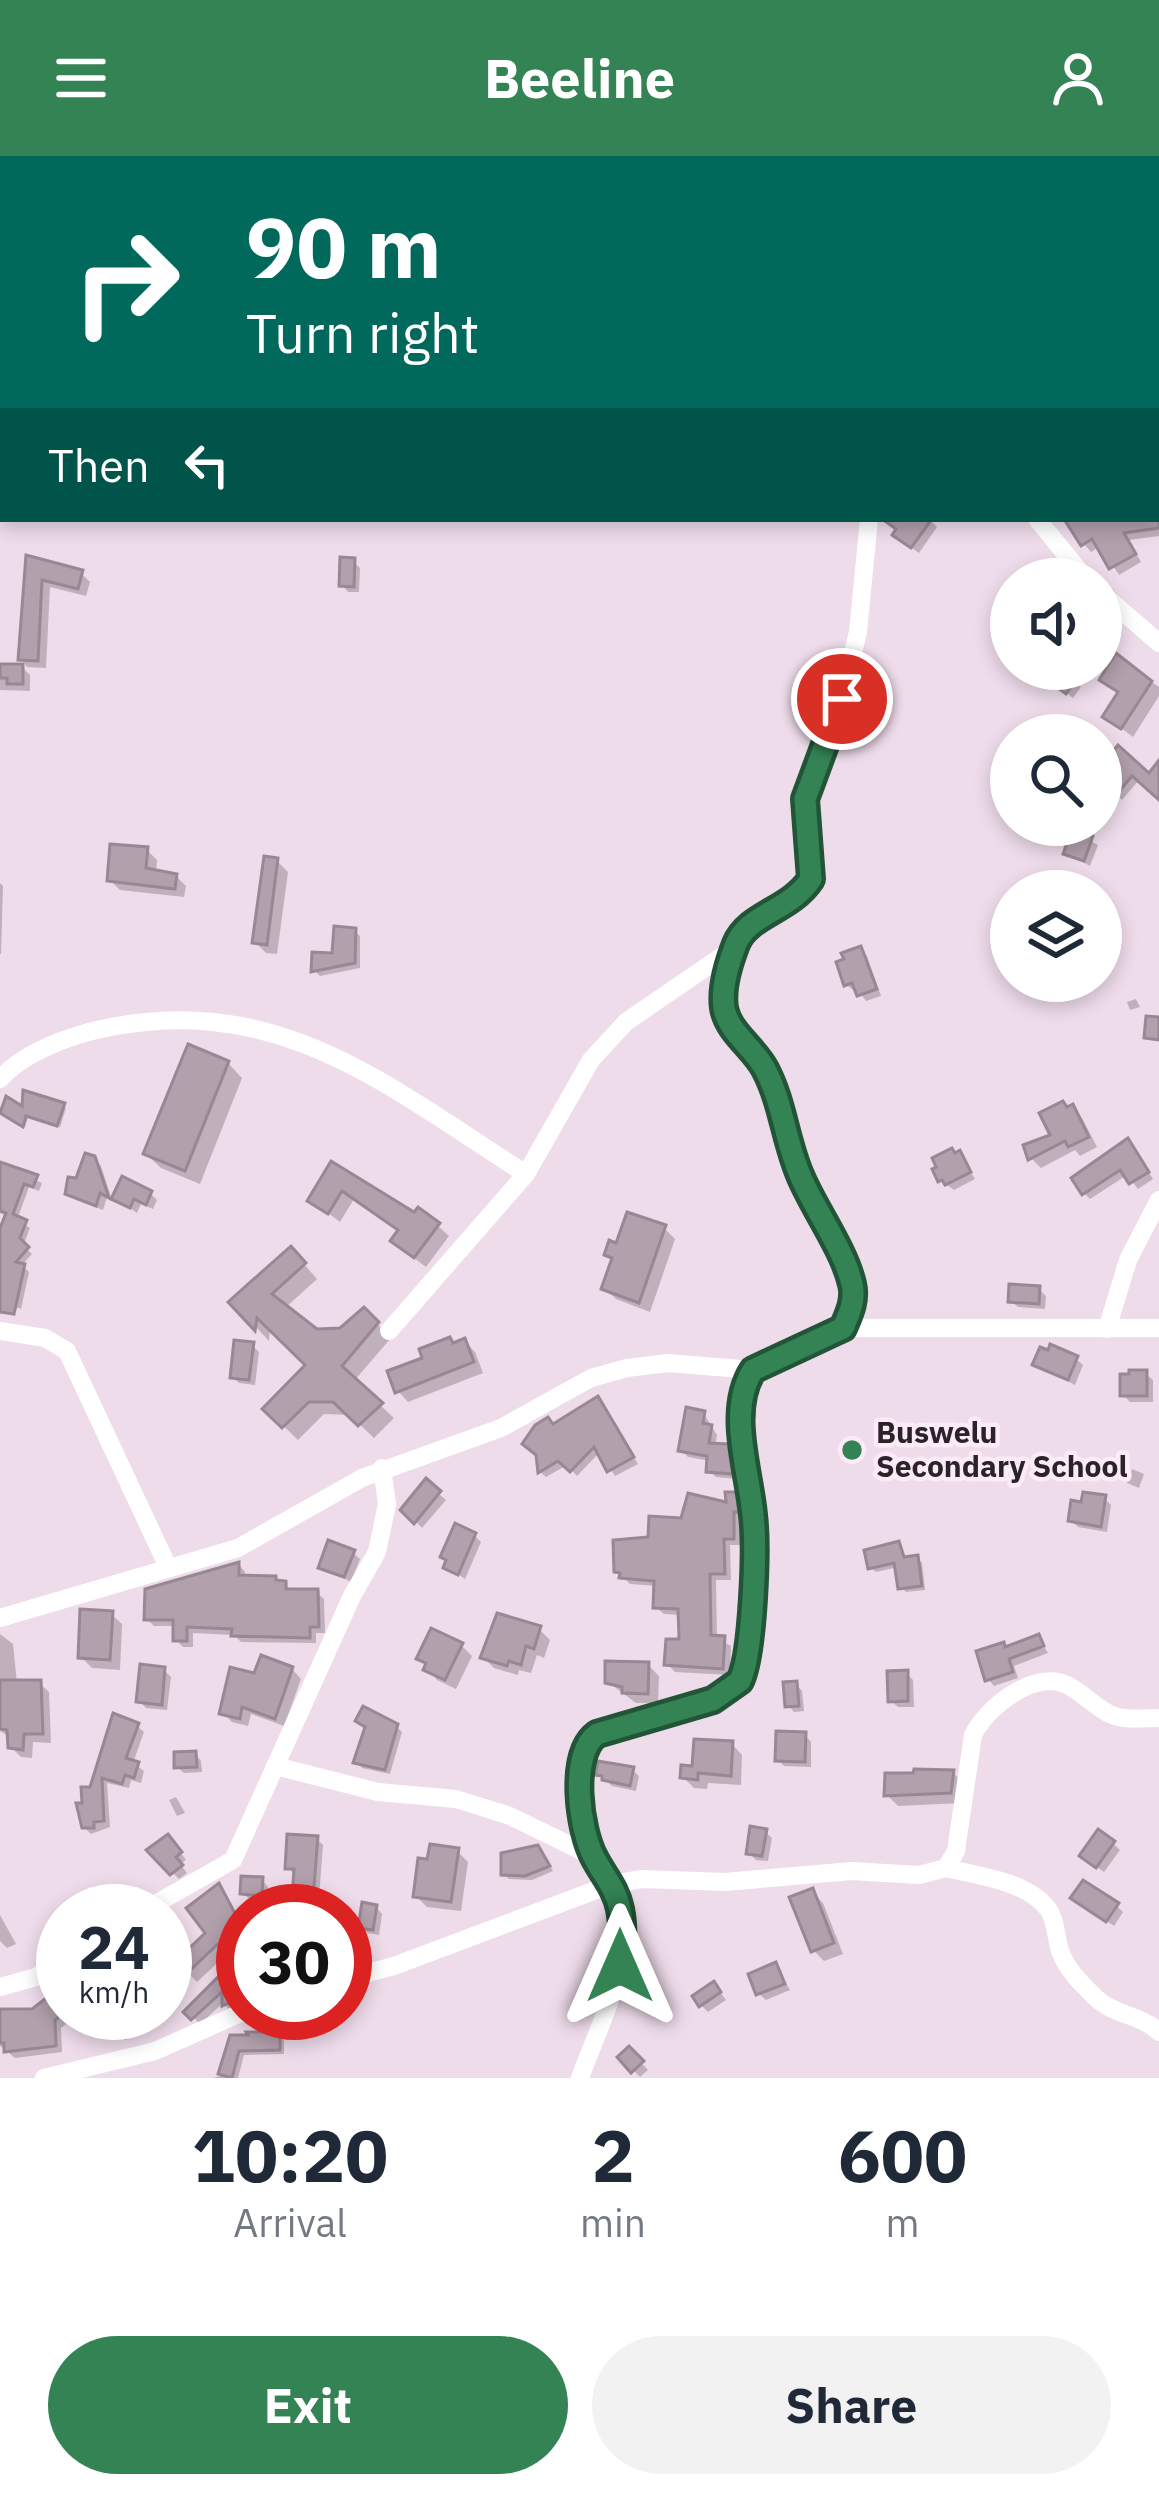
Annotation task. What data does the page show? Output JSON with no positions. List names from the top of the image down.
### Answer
{
  "places": ["Buswelu Secondary School"],
  "page": {
    "header": "Beeline",
    "turn": ["90 m", "Turn right"],
    "then": "Then",
    "speed": "24 km/h",
    "limit": "30",
    "eta": [
      "10:20",
      "Arrival",
      "2",
      "min",
      "600",
      "m"
    ],
    "buttons": ["Exit", "Share"]
  }
}
